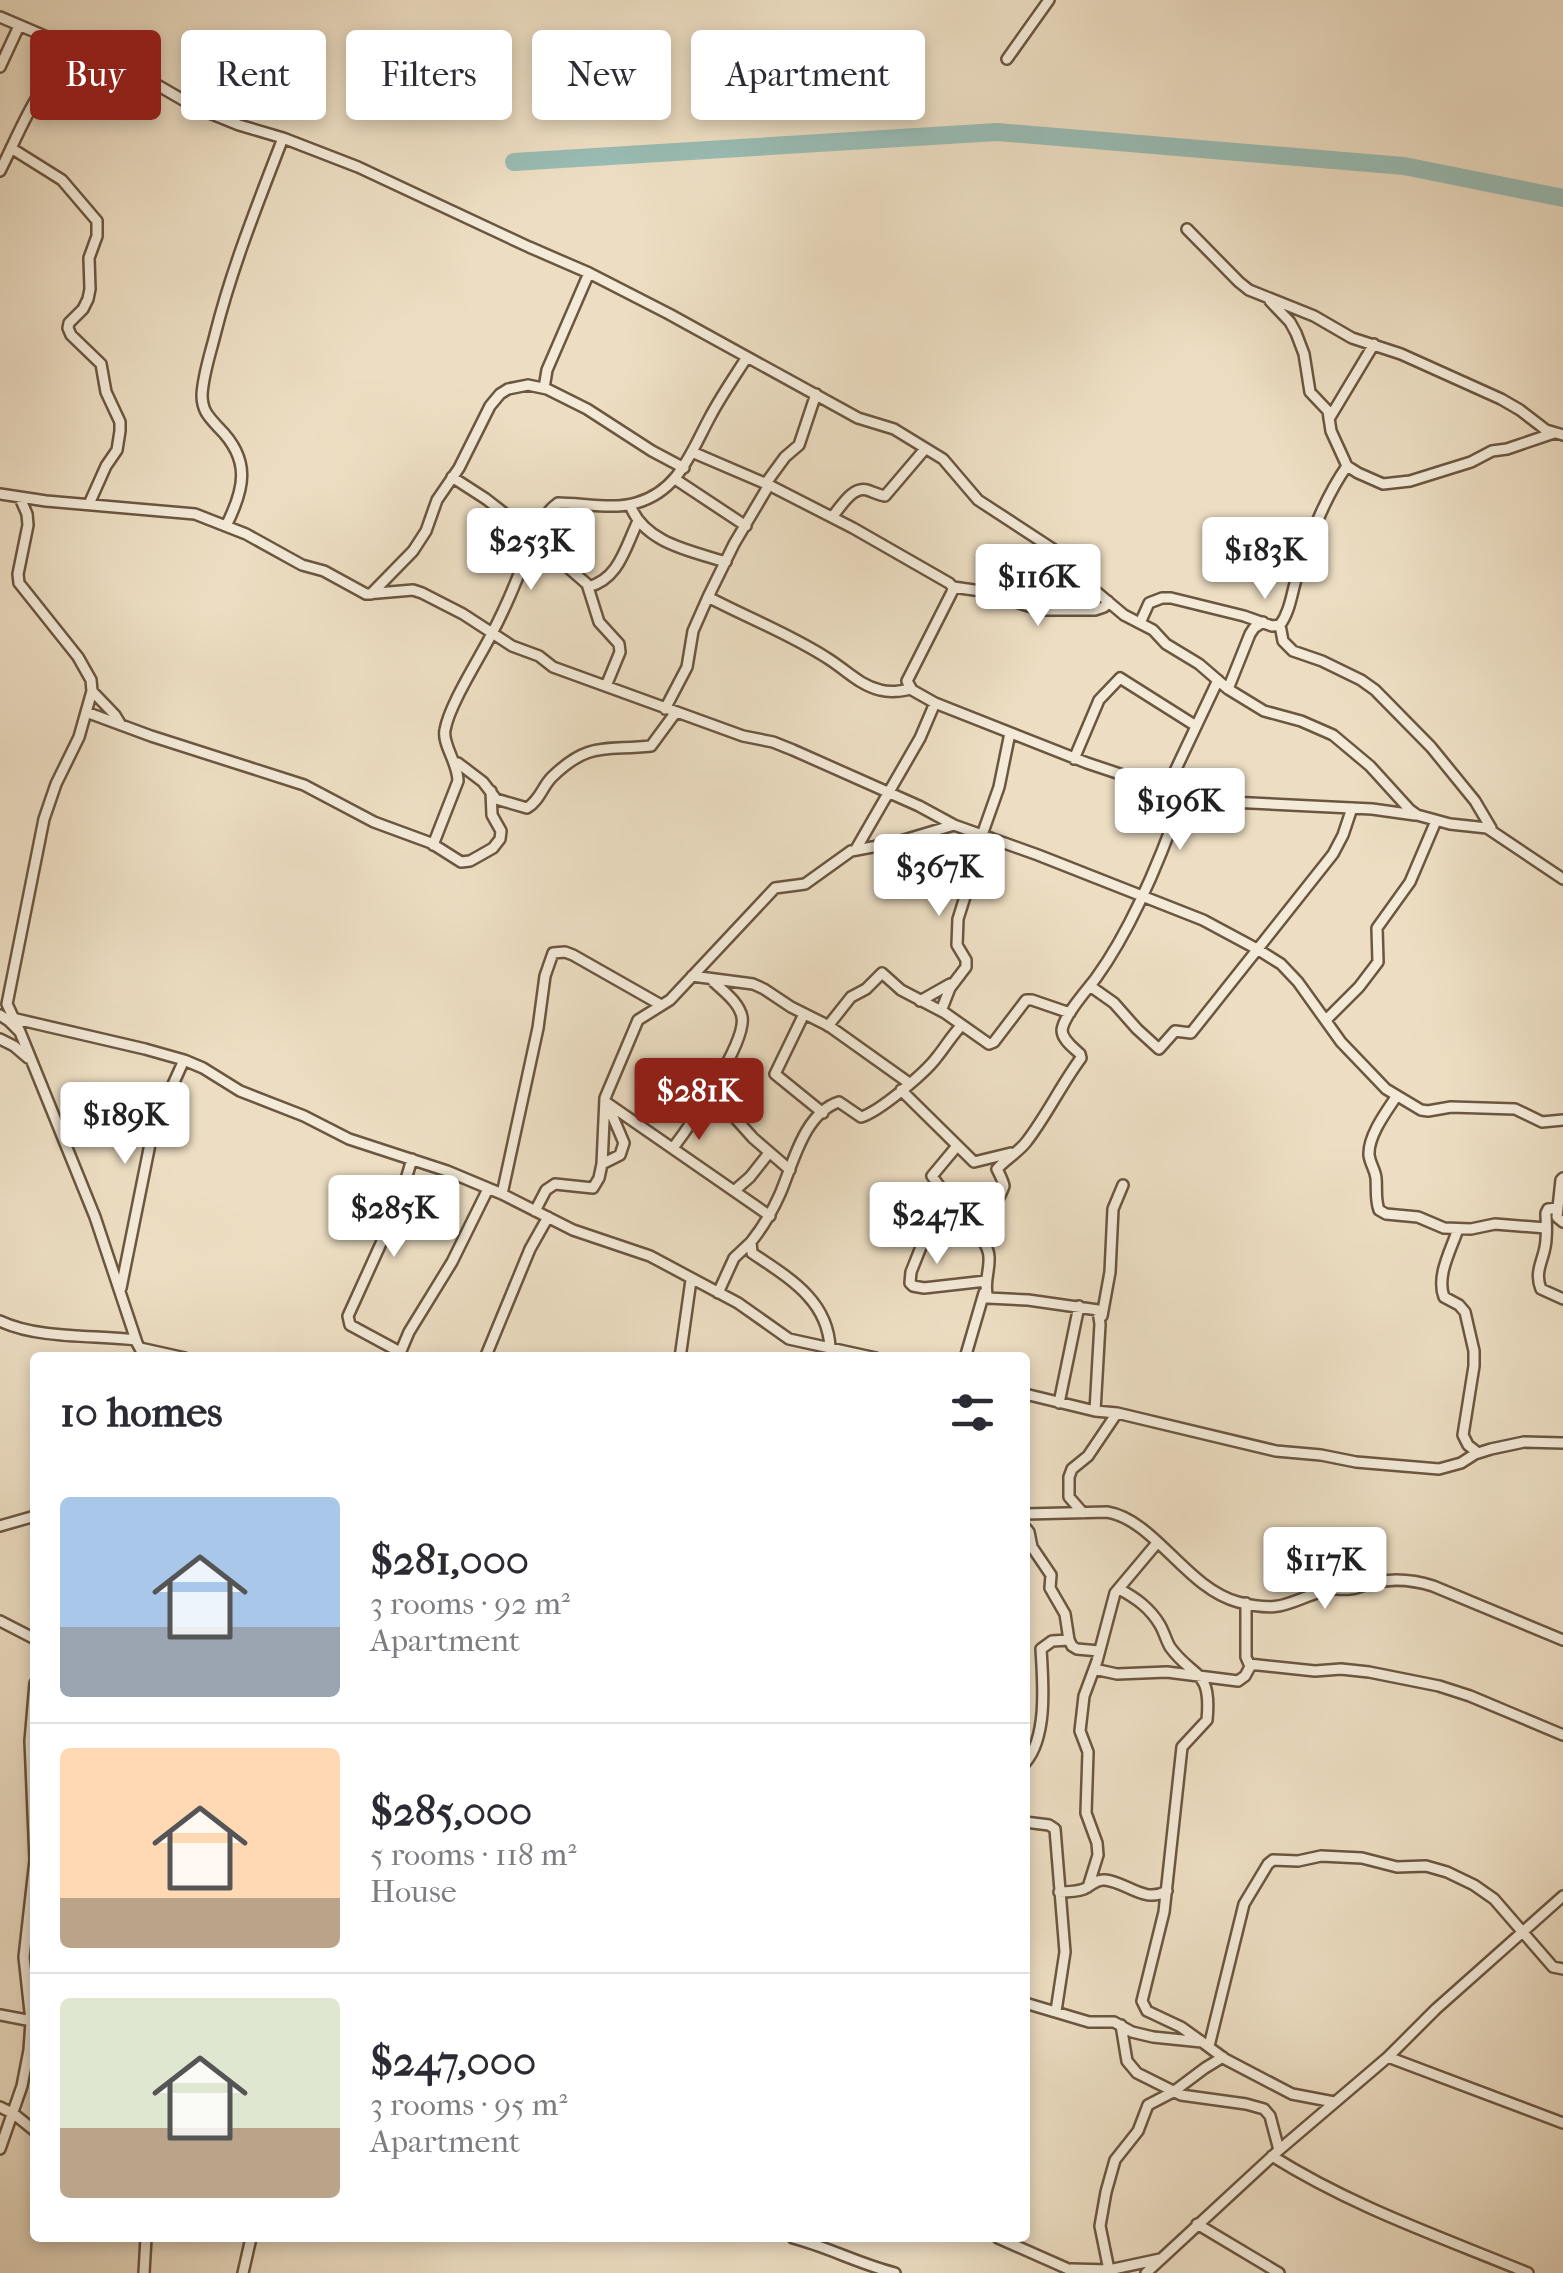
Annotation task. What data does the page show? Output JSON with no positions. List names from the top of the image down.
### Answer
{
  "page": {
    "chip": [
      "Buy",
      "Rent",
      "Filters",
      "New",
      "Apartment"
    ],
    "price": [
      "$253K",
      "$183K",
      "$116K",
      "$196K",
      "$367K",
      "$281K",
      "$189K",
      "$285K",
      "$247K",
      "$117K"
    ],
    "heading": "10 homes",
    "list": [
      {
        "name": "$281,000",
        "note": "3 rooms · 92 m² · Apartment"
      },
      {
        "name": "$285,000",
        "note": "5 rooms · 118 m² · House"
      },
      {
        "name": "$247,000",
        "note": "3 rooms · 95 m² · Apartment"
      }
    ]
  }
}
